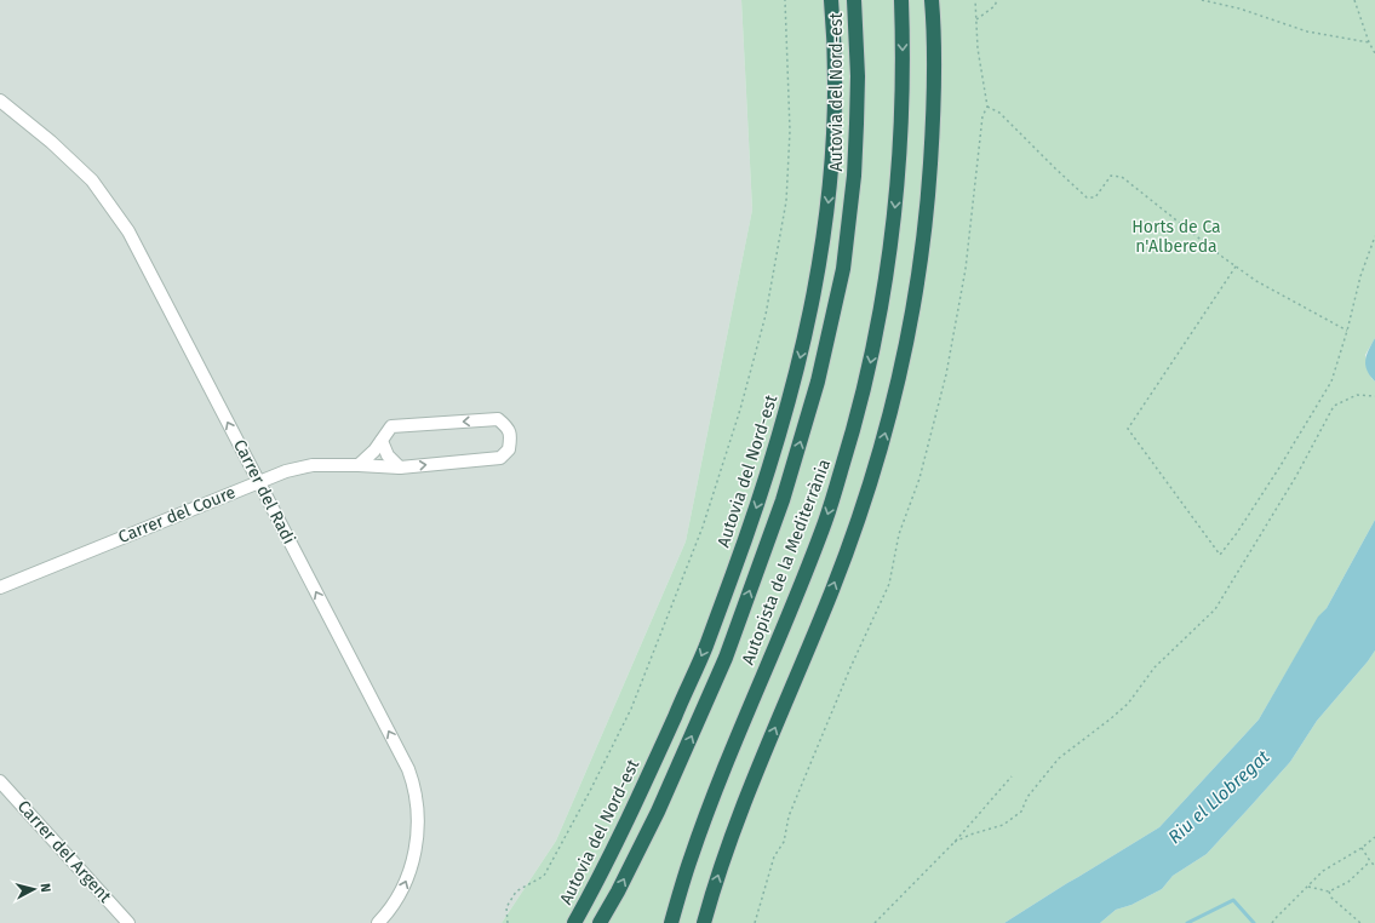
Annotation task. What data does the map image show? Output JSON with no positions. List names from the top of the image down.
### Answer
{
  "streets": {
    "highway": ["Autovia del Nord-est", "Autopista de la Mediterrània"],
    "street": ["Carrer del Radi", "Carrer del Coure", "Carrer del Argent"]
  },
  "crossings": [
    ["Carrer del Radi", "Carrer del Coure"]
  ],
  "one_way": ["Carrer del Radi"],
  "water": ["Riu el Llobregat"],
  "parks": ["Horts de Ca n'Albereda"],
  "north": "right"
}
